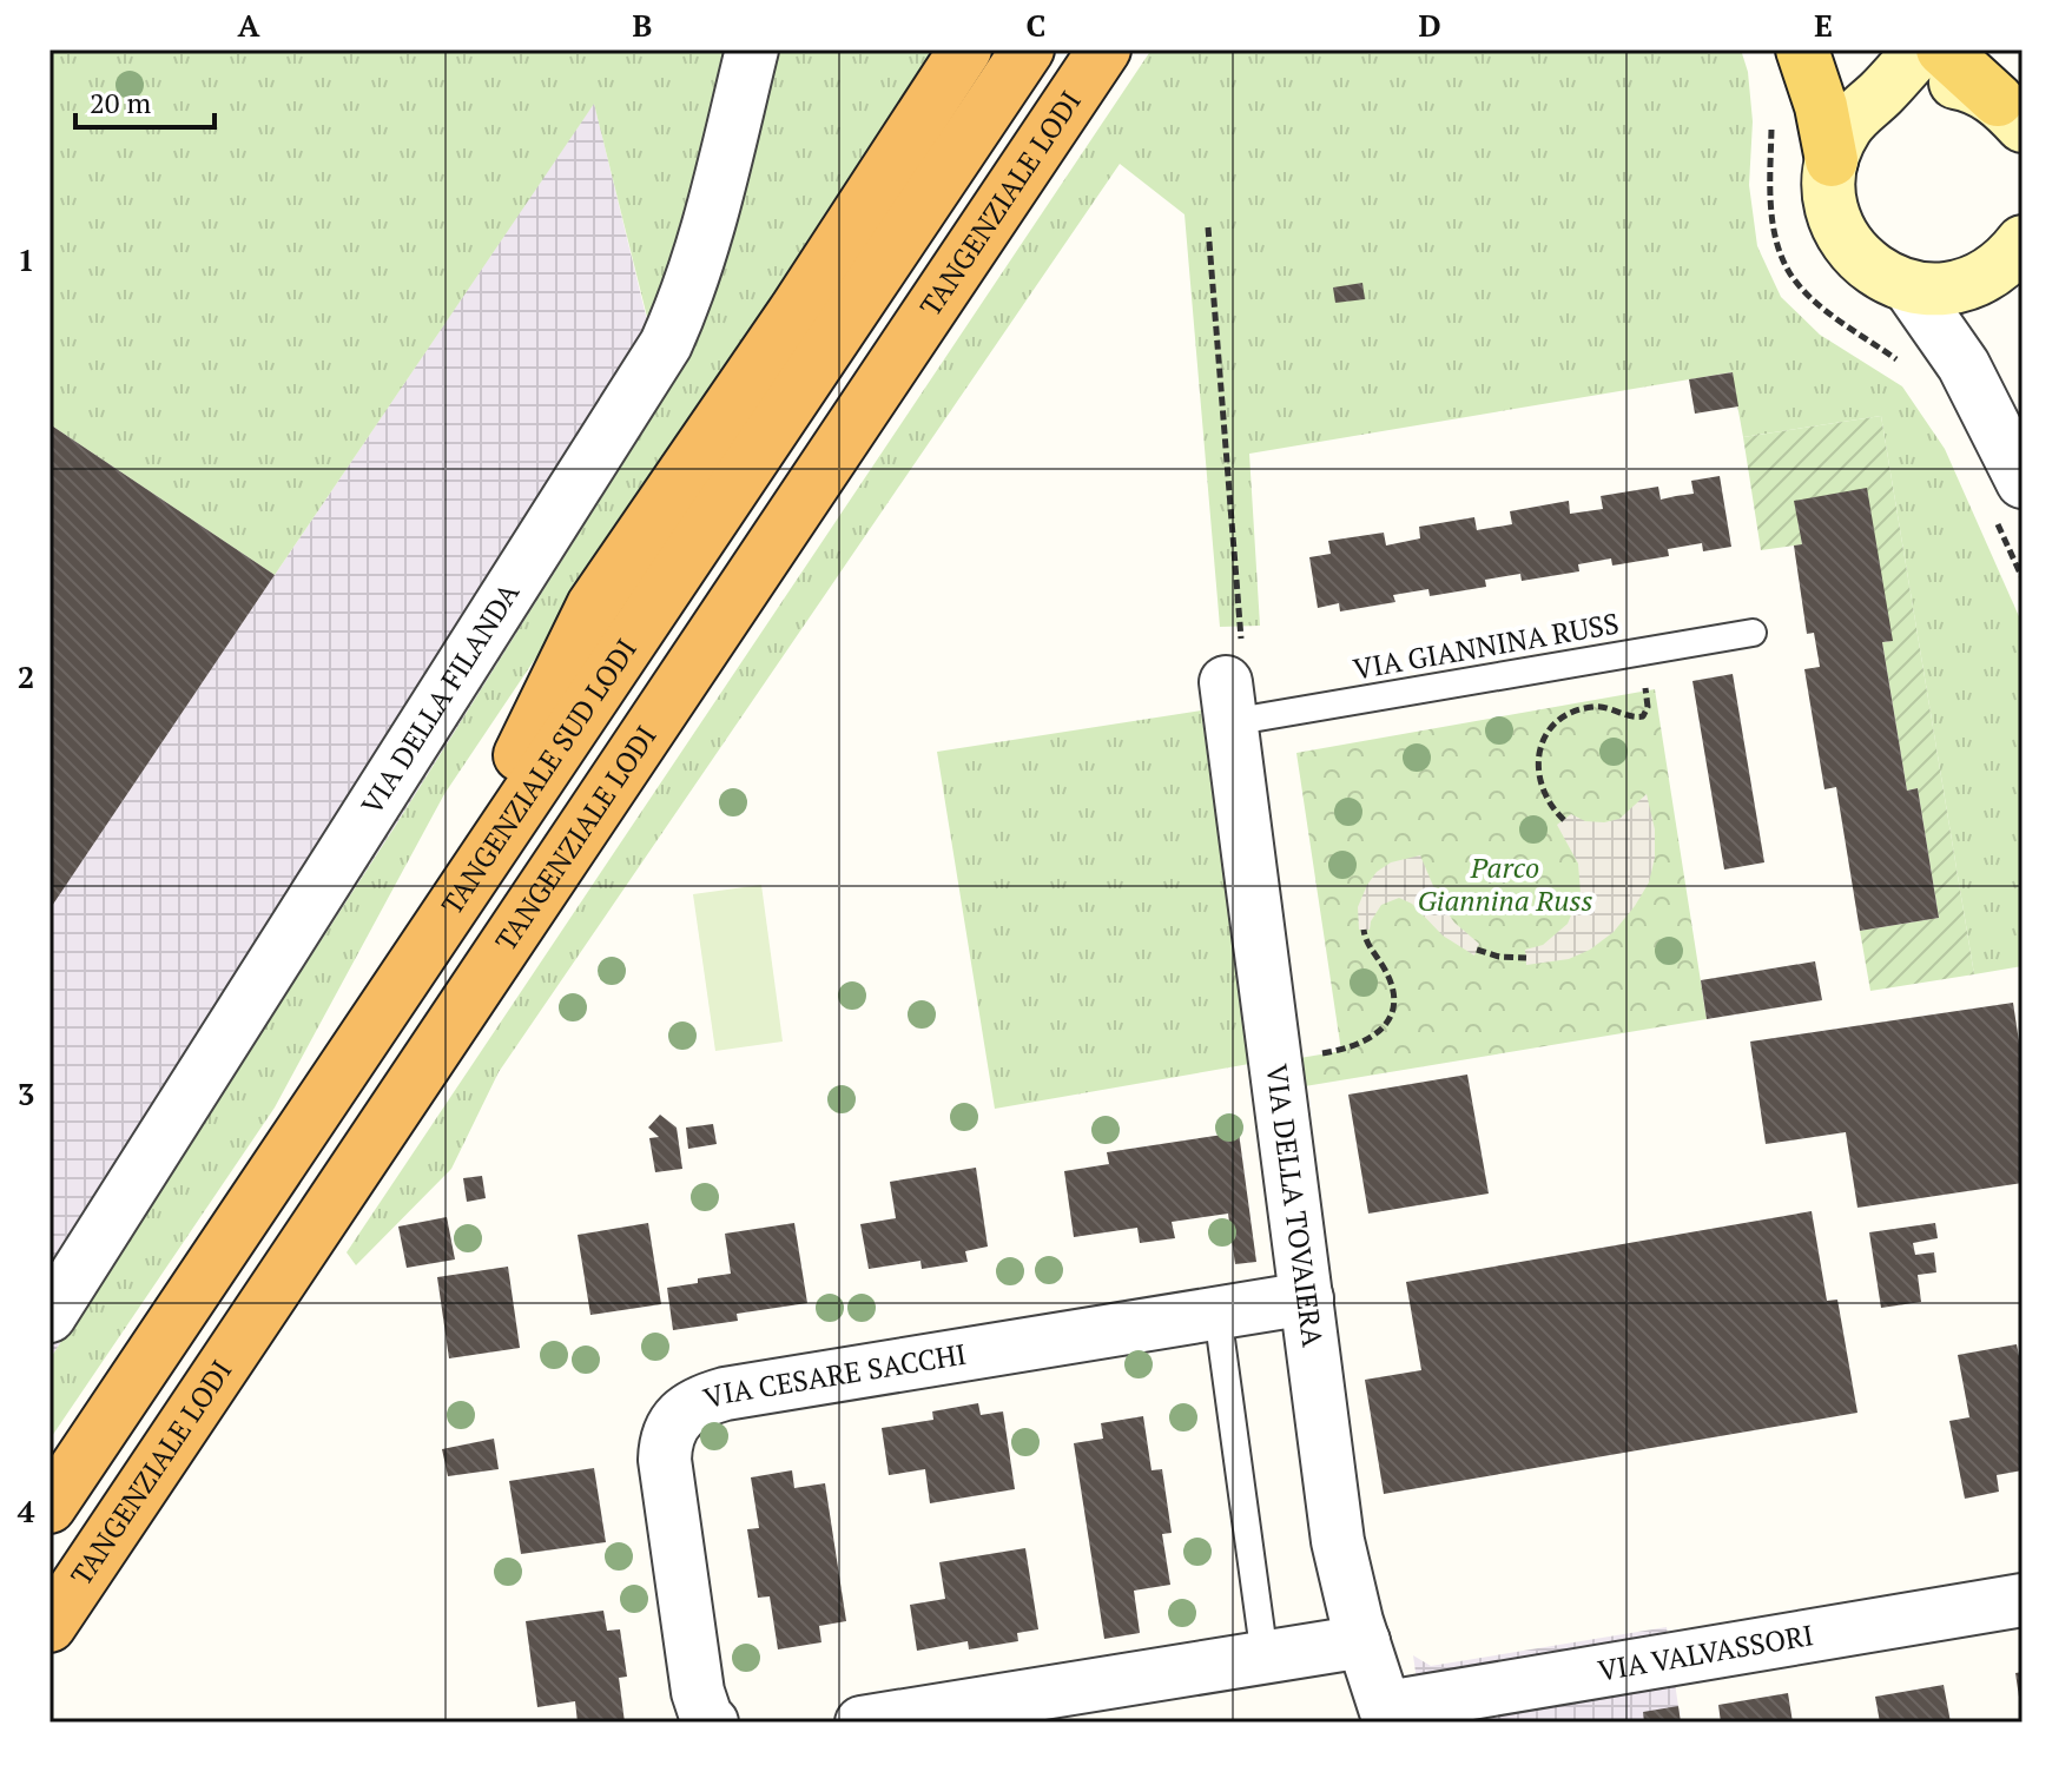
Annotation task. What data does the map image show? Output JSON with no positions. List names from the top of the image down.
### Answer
{
  "streets": {
    "highway": ["TANGENZIALE LODI", "TANGENZIALE SUD LODI"],
    "street": [
      "VIA DELLA FILANDA",
      "VIA DELLA TOVAIERA",
      "VIA CESARE SACCHI",
      "VIA VALVASSORI"
    ],
    "lane": ["VIA GIANNINA RUSS"]
  },
  "crossings": [
    ["VIA GIANNINA RUSS", "VIA DELLA TOVAIERA"],
    ["VIA DELLA TOVAIERA", "VIA CESARE SACCHI"],
    ["VIA DELLA TOVAIERA", "VIA VALVASSORI"]
  ],
  "parks": ["Parco Giannina Russ"],
  "scale_bar": "20 m",
  "grid": {
    "columns": [
      "A",
      "B",
      "C",
      "D",
      "E"
    ],
    "rows": [
      "1",
      "2",
      "3",
      "4"
    ]
  }
}
